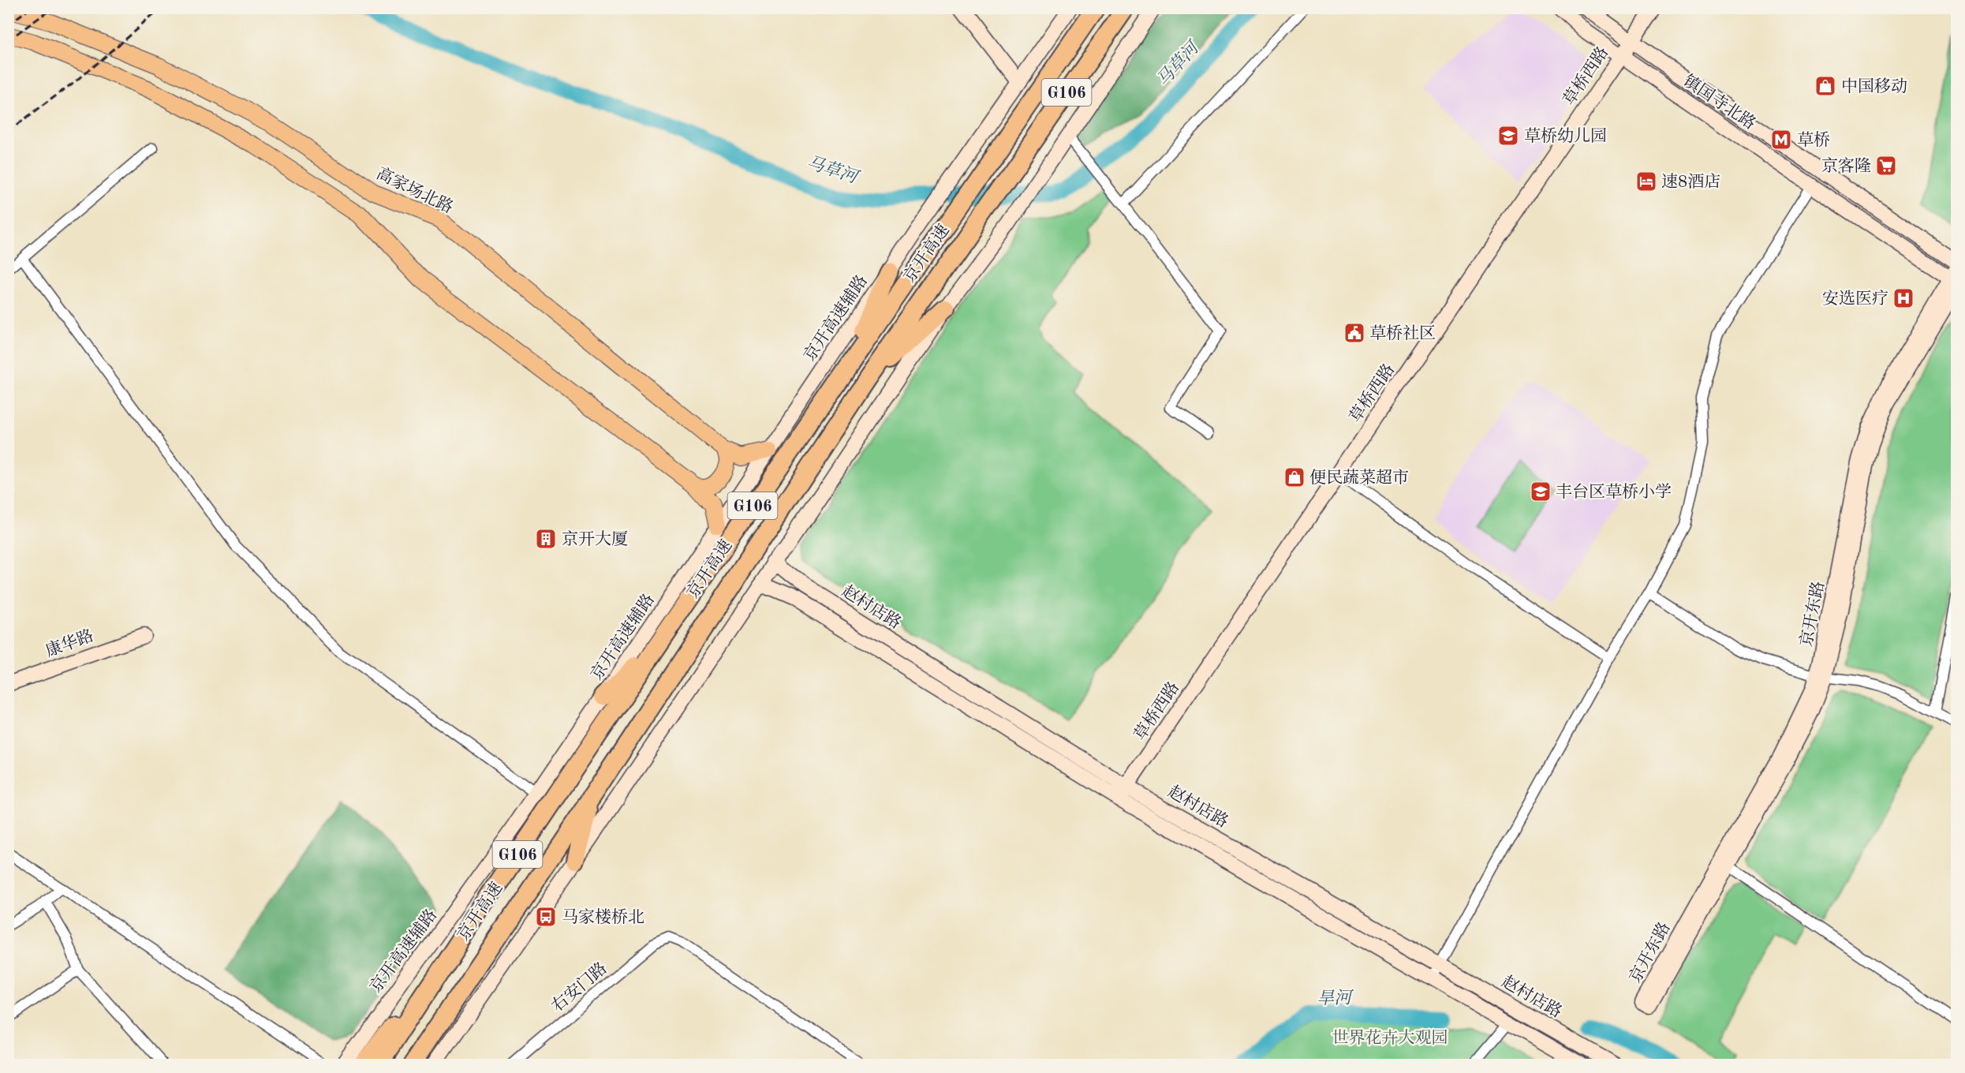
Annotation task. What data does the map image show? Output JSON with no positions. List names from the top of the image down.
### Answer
{
  "streets": {
    "highway": ["G106", "京开高速"],
    "main road": ["高家场北路"],
    "street": [
      "草桥西路",
      "镇国寺北路",
      "京开高速辅路",
      "赵村店路",
      "京开东路",
      "康华路",
      "右安门路"
    ]
  },
  "crossings": [
    ["草桥西路", "镇国寺北路"],
    ["草桥西路", "赵村店路"],
    ["镇国寺北路", "京开东路"],
    ["高家场北路", "京开高速辅路"]
  ],
  "water": ["马草河", "旱河"],
  "parks": ["世界花卉大观园"],
  "places": {
    "shop": ["中国移动", "便民蔬菜超市"],
    "school or university": ["草桥幼儿园", "丰台区草桥小学"],
    "metro station": ["草桥"],
    "supermarket": ["京客隆"],
    "hotel": ["速8酒店"],
    "hospital": ["安选医疗"],
    "public building": ["草桥社区"],
    "building": ["京开大厦"],
    "bus stop": ["马家楼桥北"]
  }
}
